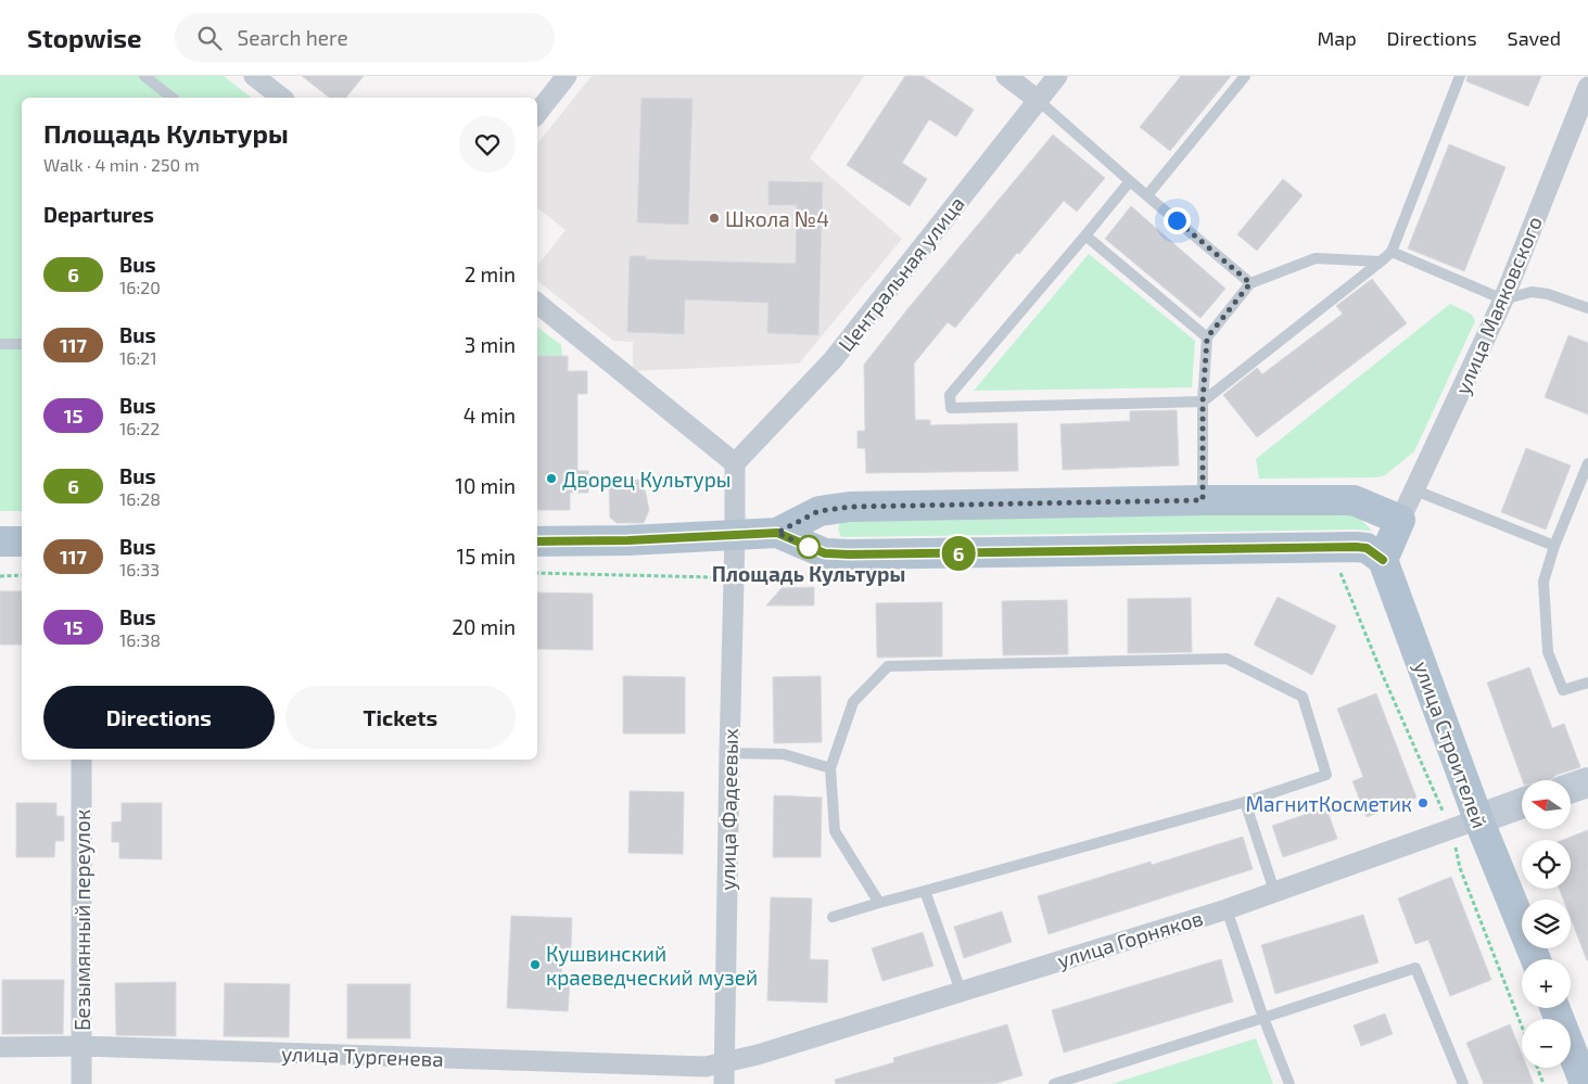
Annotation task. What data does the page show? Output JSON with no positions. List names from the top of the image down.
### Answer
{
  "streets": {
    "main road": ["улица Строителей"],
    "street": [
      "Центральная улица",
      "улица Маяковского",
      "улица Фадеевых",
      "Безымянный переулок",
      "улица Горняков",
      "улица Тургенева"
    ]
  },
  "crossings": [
    ["улица Строителей", "улица Горняков"],
    ["улица Фадеевых", "улица Горняков"],
    ["улица Фадеевых", "улица Тургенева"],
    ["Безымянный переулок", "улица Тургенева"],
    ["улица Горняков", "улица Тургенева"]
  ],
  "places": [
    "Школа №4",
    "Дворец Культуры",
    "Площадь Культуры",
    "МагнитКосметик",
    "Кушвинский краеведческий музей"
  ],
  "lines": ["bus line 6"],
  "north": "left",
  "page": {
    "header": "Stopwise",
    "search": "Search here",
    "nav": ["Map", "Directions", "Saved"],
    "on_map": "6",
    "heading": [
      ["Площадь Культуры", "Walk · 4 min · 250 m"],
      "Departures"
    ],
    "list": [
      {
        "mark": "6",
        "name": "Bus",
        "note": "16:20",
        "value": "2 min"
      },
      {
        "mark": "117",
        "name": "Bus",
        "note": "16:21",
        "value": "3 min"
      },
      {
        "mark": "15",
        "name": "Bus",
        "note": "16:22",
        "value": "4 min"
      },
      {
        "mark": "6",
        "name": "Bus",
        "note": "16:28",
        "value": "10 min"
      },
      {
        "mark": "117",
        "name": "Bus",
        "note": "16:33",
        "value": "15 min"
      },
      {
        "mark": "15",
        "name": "Bus",
        "note": "16:38",
        "value": "20 min"
      }
    ],
    "buttons": ["Directions", "Tickets"],
    "map_buttons": ["+", "−"]
  }
}
